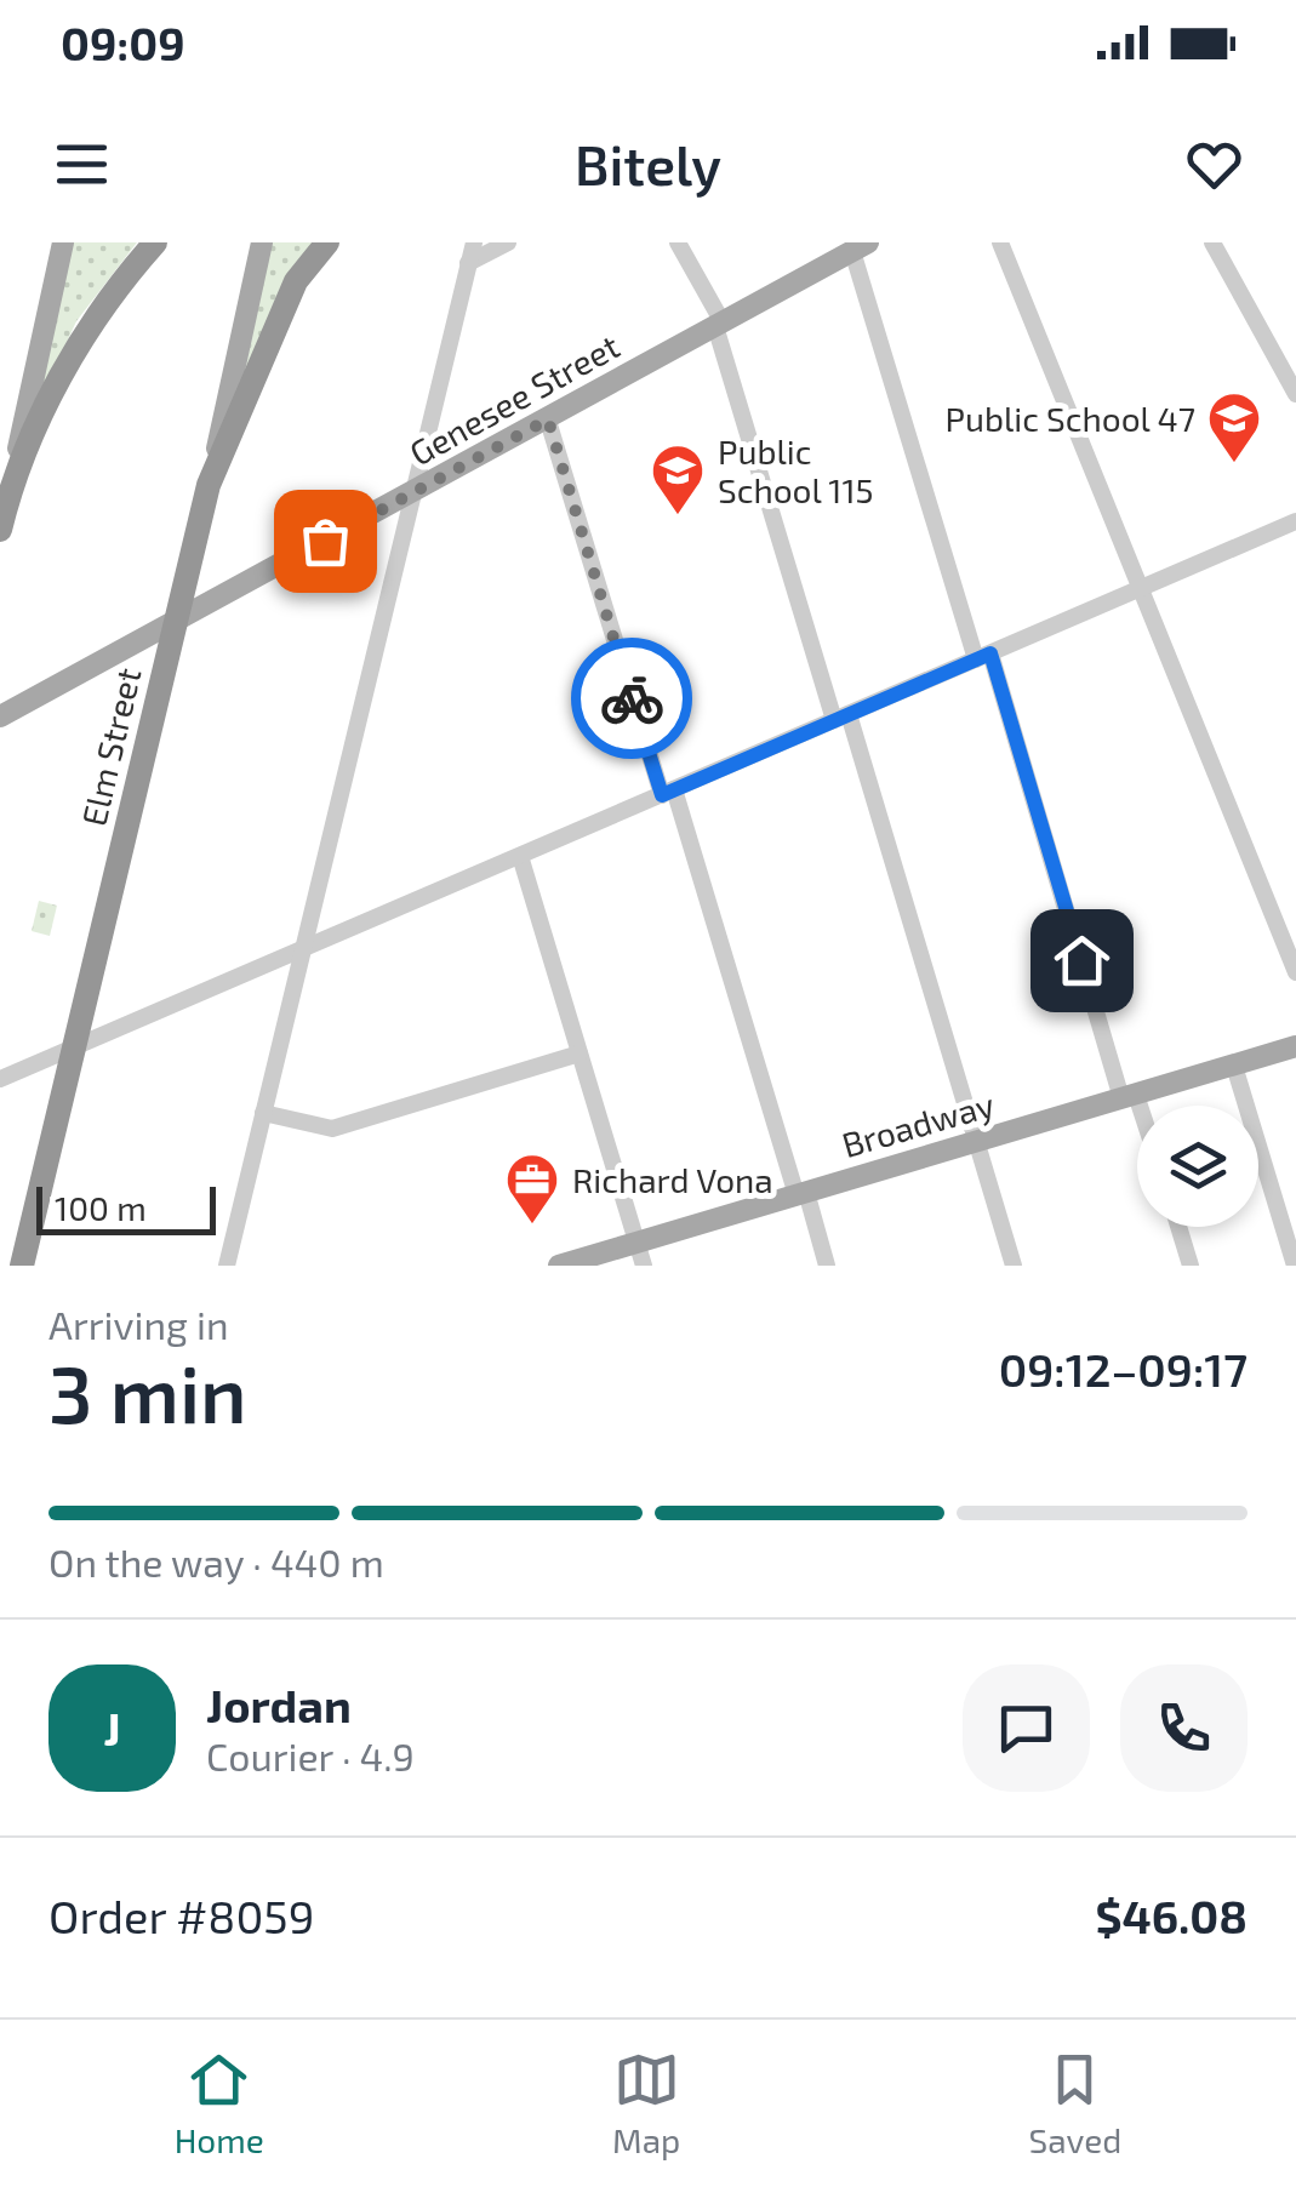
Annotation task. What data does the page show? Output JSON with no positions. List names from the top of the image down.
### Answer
{
  "streets": {
    "highway": ["Elm Street"],
    "main road": ["Genesee Street", "Broadway"]
  },
  "crossings": [
    ["Genesee Street", "Elm Street"]
  ],
  "places": {
    "school or university": ["Public School 47", "Public School 115"],
    "office": ["Richard Vona"]
  },
  "scale_bar": "100 m",
  "page": {
    "status": "09:09",
    "header": "Bitely",
    "scale": "100 m",
    "heading": ["3 min", "Arriving in", "09:12–09:17"],
    "panel": [
      "Jordan",
      "Courier · 4.9",
      "Order #8059",
      "$46.08"
    ],
    "bar": "On the way · 440 m",
    "round": "J",
    "tabs": ["Home", "Map", "Saved"]
  }
}
